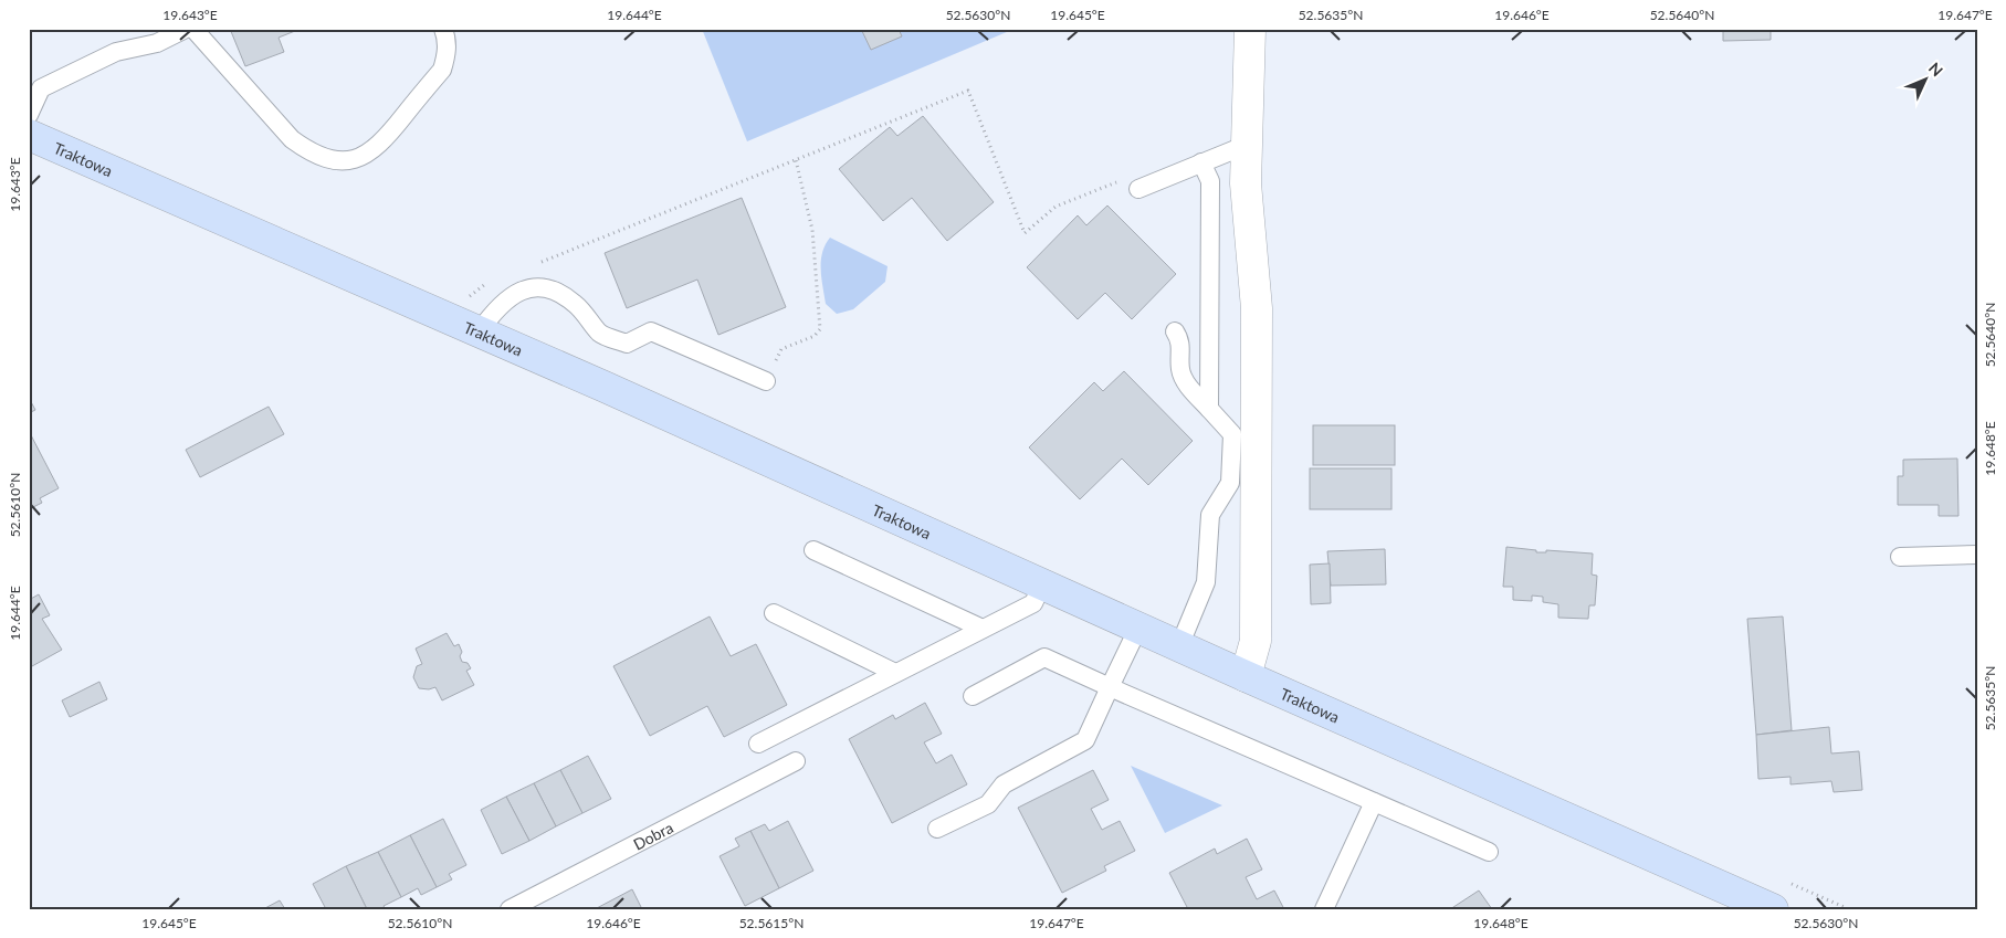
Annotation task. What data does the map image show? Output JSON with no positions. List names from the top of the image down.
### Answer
{
  "streets": {
    "main road": ["Traktowa"],
    "lane": ["Dobra"]
  },
  "north": "top right",
  "coordinates": [
    "19.643°E",
    "19.644°E",
    "52.5630°N",
    "19.645°E",
    "52.5635°N",
    "19.646°E",
    "52.5640°N",
    "19.647°E",
    "19.648°E",
    "52.5610°N",
    "52.5615°N"
  ]
}
